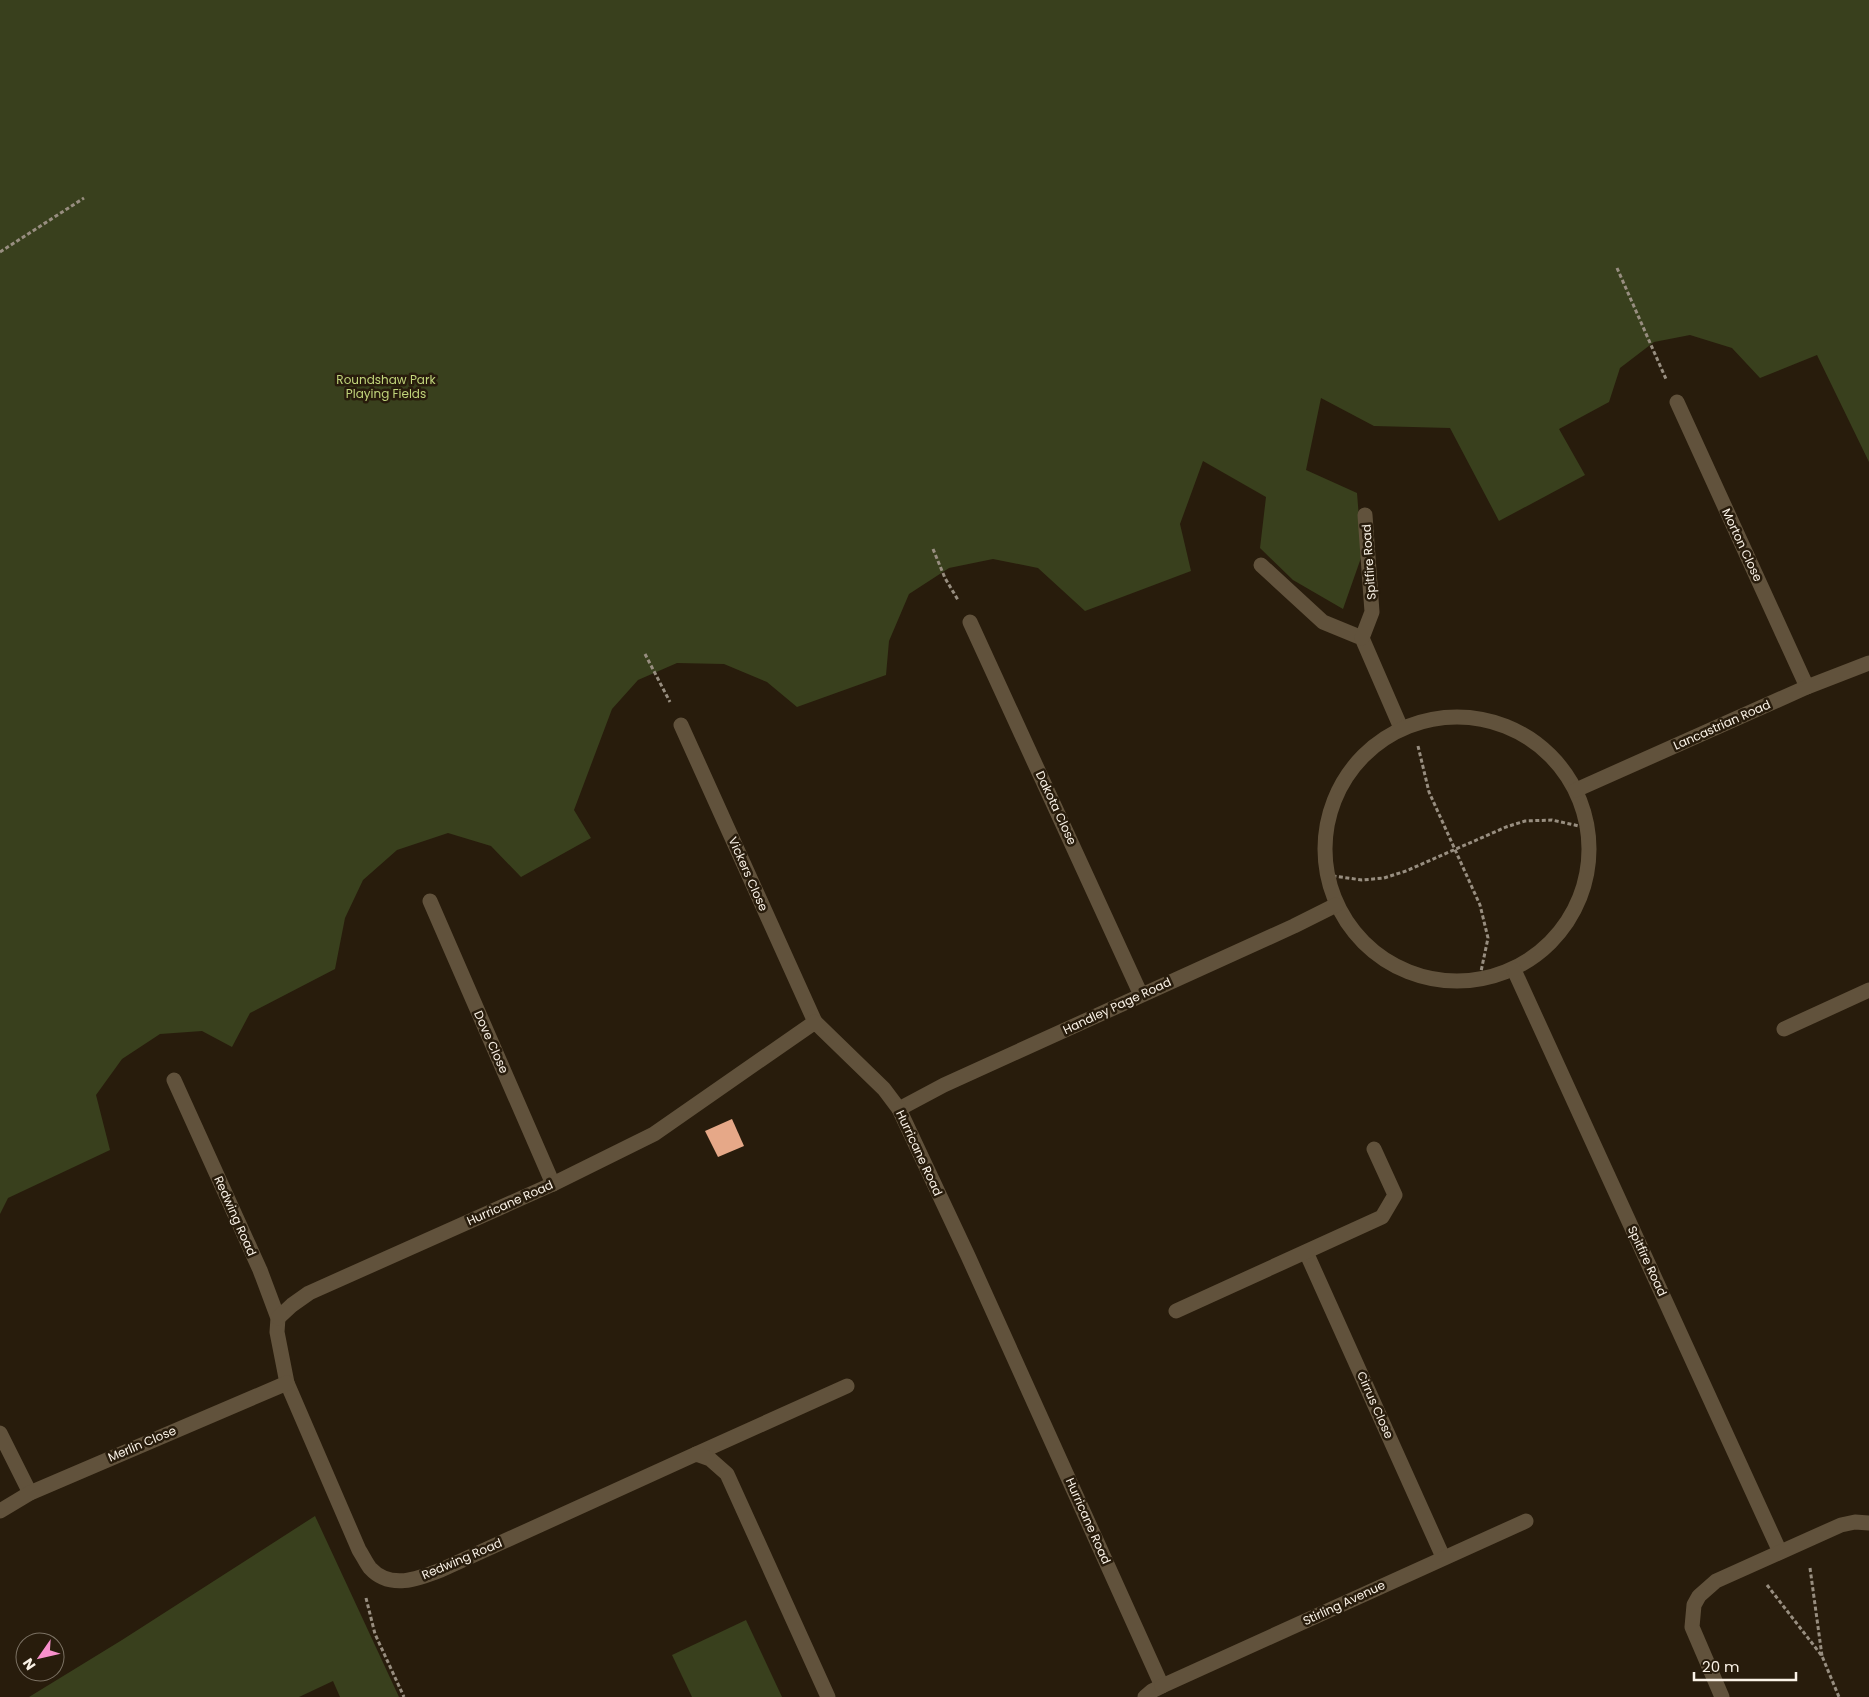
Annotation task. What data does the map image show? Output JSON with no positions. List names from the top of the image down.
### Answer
{
  "streets": {
    "street": [
      "Morton Close",
      "Spitfire Road",
      "Lancastrian Road",
      "Dakota Close",
      "Vickers Close",
      "Handley Page Road",
      "Dove Close",
      "Hurricane Road",
      "Redwing Road",
      "Cirrus Close",
      "Merlin Close",
      "Stirling Avenue"
    ]
  },
  "crossings": [
    ["Morton Close", "Lancastrian Road"],
    ["Dakota Close", "Handley Page Road"],
    ["Vickers Close", "Hurricane Road"],
    ["Handley Page Road", "Hurricane Road"],
    ["Dove Close", "Hurricane Road"],
    ["Hurricane Road", "Redwing Road"],
    ["Hurricane Road", "Stirling Avenue"],
    ["Redwing Road", "Merlin Close"],
    ["Cirrus Close", "Stirling Avenue"]
  ],
  "parks": ["Roundshaw Park Playing Fields"],
  "scale_bar": "20 m",
  "north": "bottom left"
}
